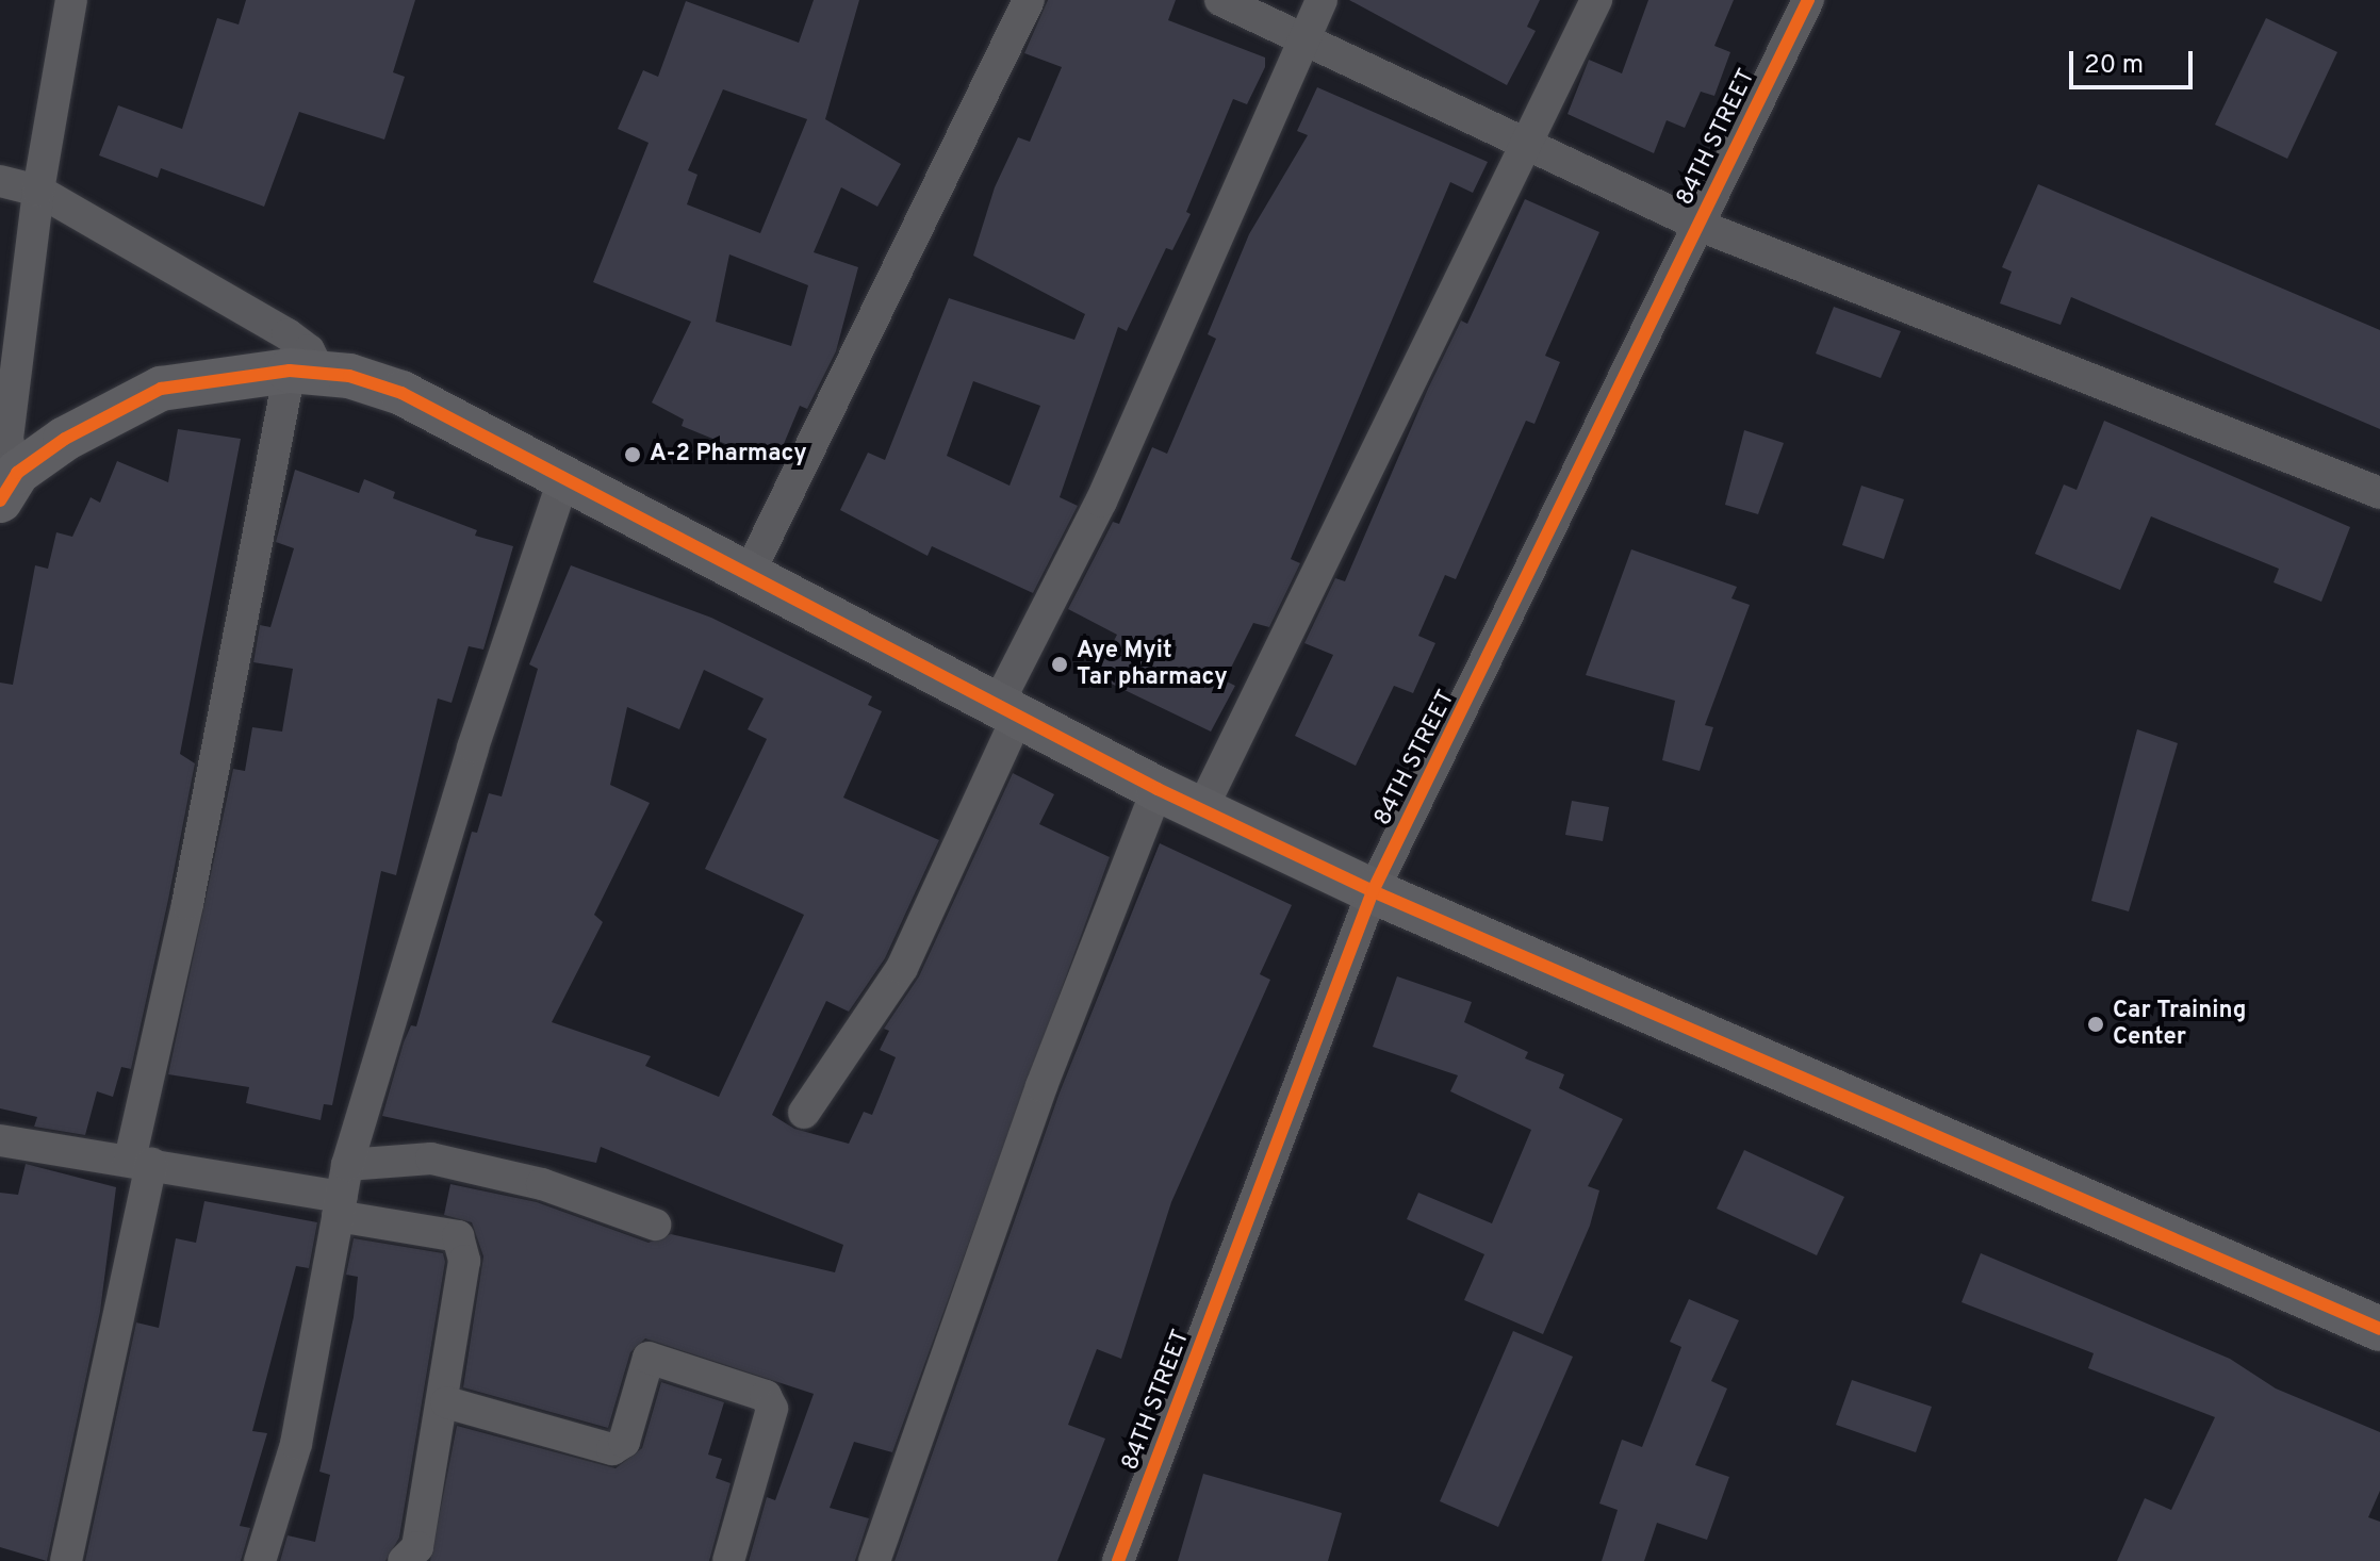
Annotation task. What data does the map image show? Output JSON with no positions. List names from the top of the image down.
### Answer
{
  "streets": {
    "street": ["84TH STREET"]
  },
  "places": ["A-2 Pharmacy", "Aye Myit Tar pharmacy", "Car Training Center"],
  "scale_bar": "20 m"
}
